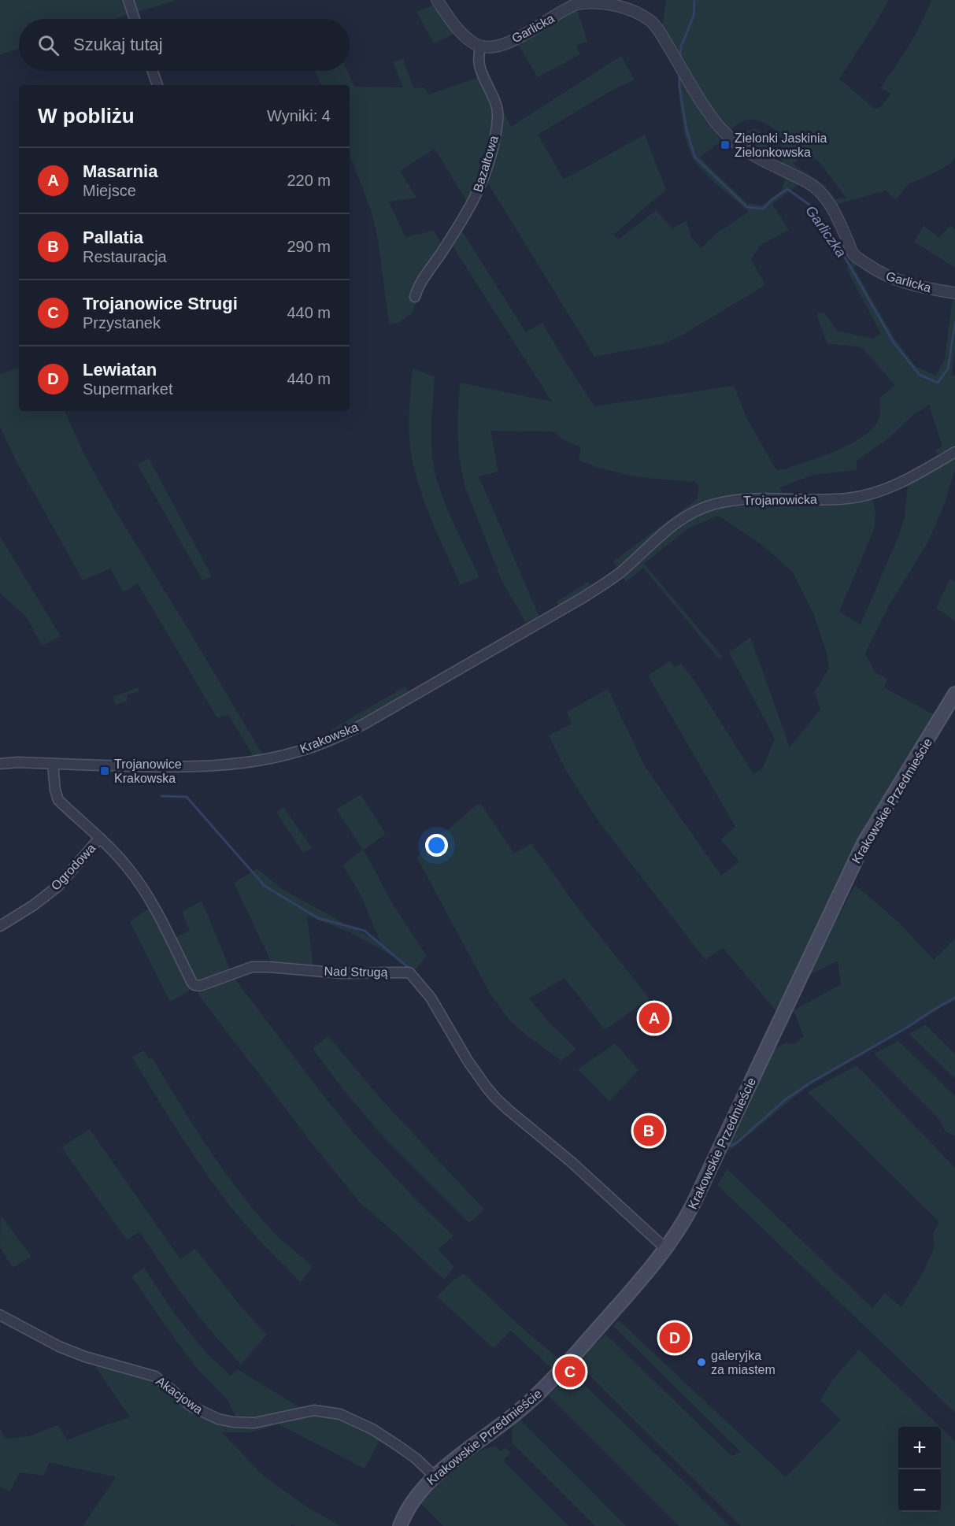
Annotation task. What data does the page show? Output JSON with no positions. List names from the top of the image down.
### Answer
{
  "streets": {
    "main road": ["Krakowskie Przedmieście"],
    "street": [
      "Garlicka",
      "Bazaltowa",
      "Trojanowicka",
      "Krakowska",
      "Ogrodowa",
      "Nad Strugą",
      "Akacjowa"
    ]
  },
  "crossings": [
    ["Garlicka", "Bazaltowa"],
    ["Trojanowicka", "Krakowska"],
    ["Krakowska", "Nad Strugą"],
    ["Krakowskie Przedmieście", "Nad Strugą"],
    ["Krakowskie Przedmieście", "Akacjowa"],
    ["Ogrodowa", "Nad Strugą"]
  ],
  "water": ["Garliczka"],
  "places": {
    "transit": ["Zielonki Jaskinia Zielonkowska", "Trojanowice Krakowska"],
    "other": ["galeryjka za miastem"]
  },
  "page": {
    "search": "Szukaj tutaj",
    "heading": ["W pobliżu", "Wyniki: 4"],
    "list": [
      {
        "mark": "A",
        "name": "Masarnia",
        "note": "Miejsce",
        "value": "220 m"
      },
      {
        "mark": "B",
        "name": "Pallatia",
        "note": "Restauracja",
        "value": "290 m"
      },
      {
        "mark": "C",
        "name": "Trojanowice Strugi",
        "note": "Przystanek",
        "value": "440 m"
      },
      {
        "mark": "D",
        "name": "Lewiatan",
        "note": "Supermarket",
        "value": "440 m"
      }
    ],
    "pins": [
      "A",
      "B",
      "D",
      "C"
    ],
    "map_buttons": ["+", "−"]
  }
}
